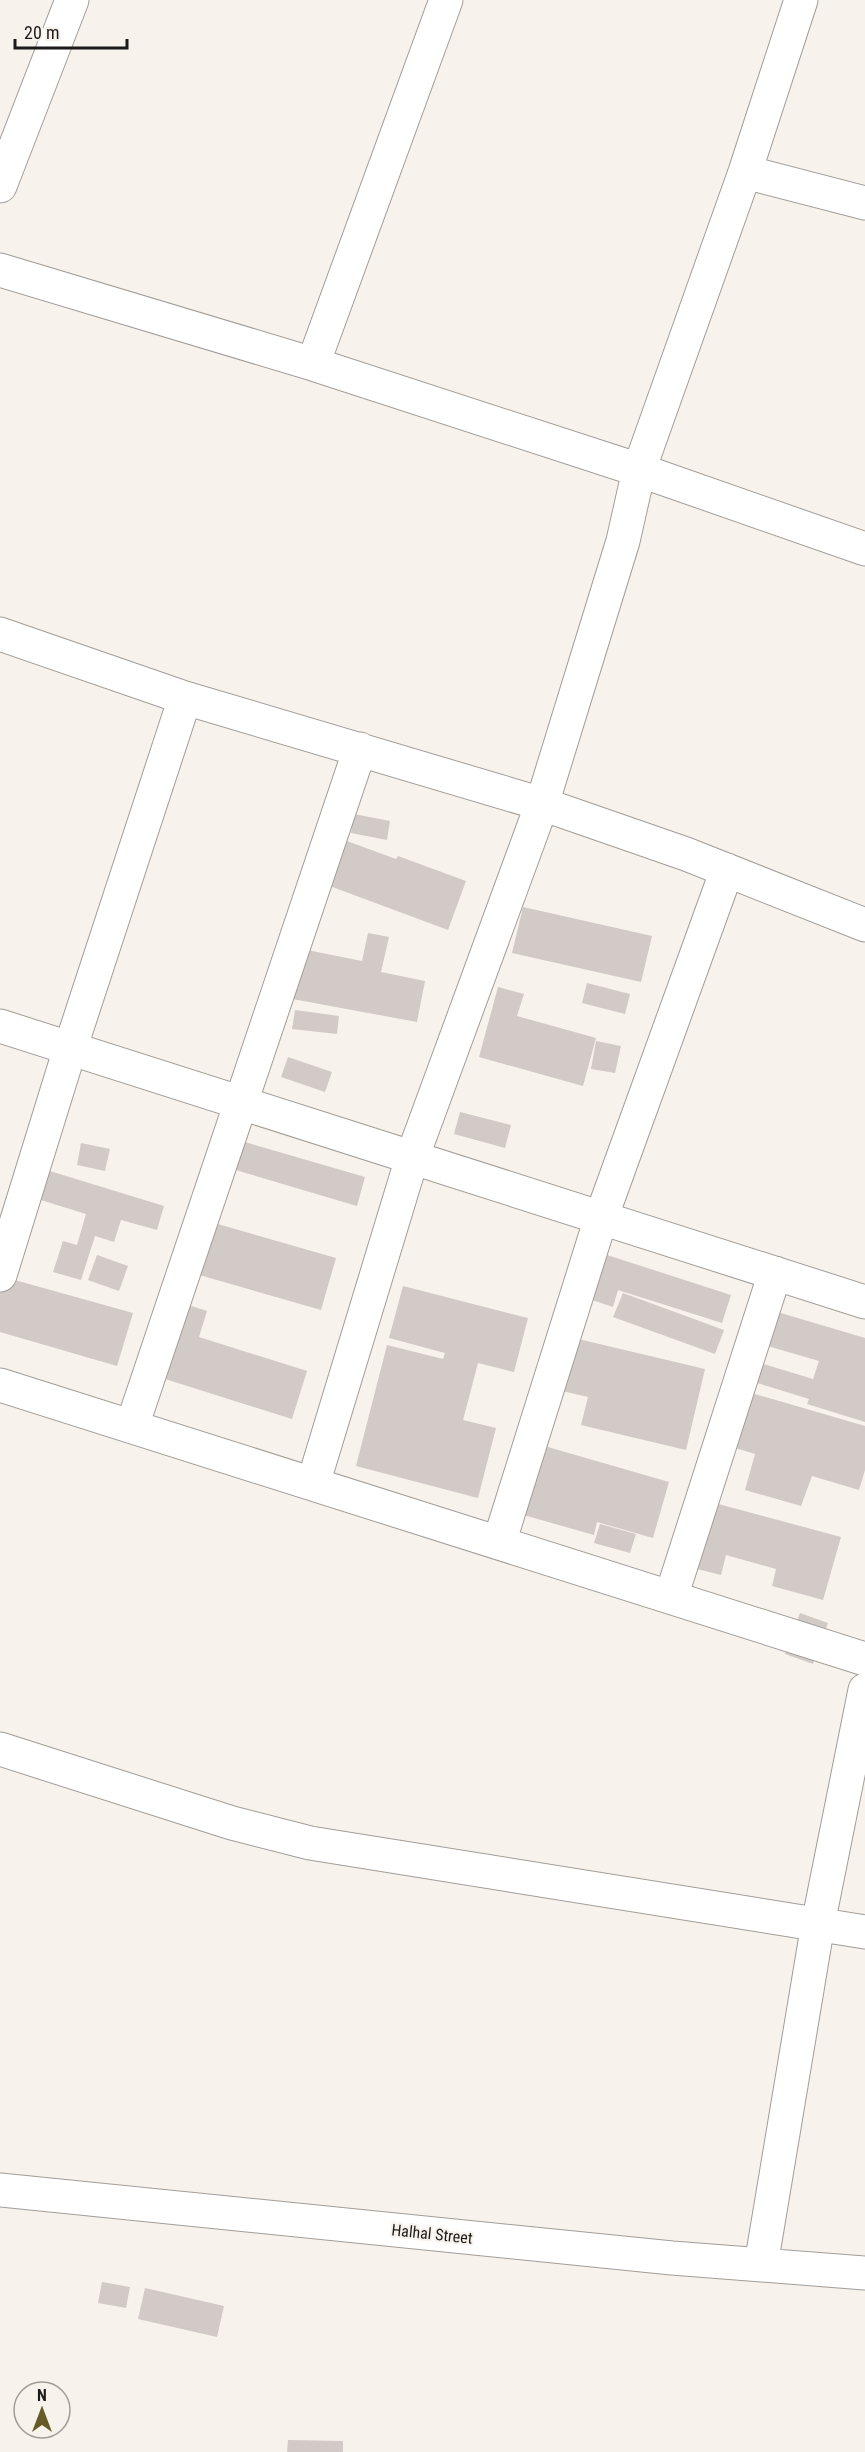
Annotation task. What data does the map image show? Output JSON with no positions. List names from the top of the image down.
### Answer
{
  "streets": {
    "street": ["Halhal Street"]
  },
  "scale_bar": "20 m",
  "north": "top"
}
